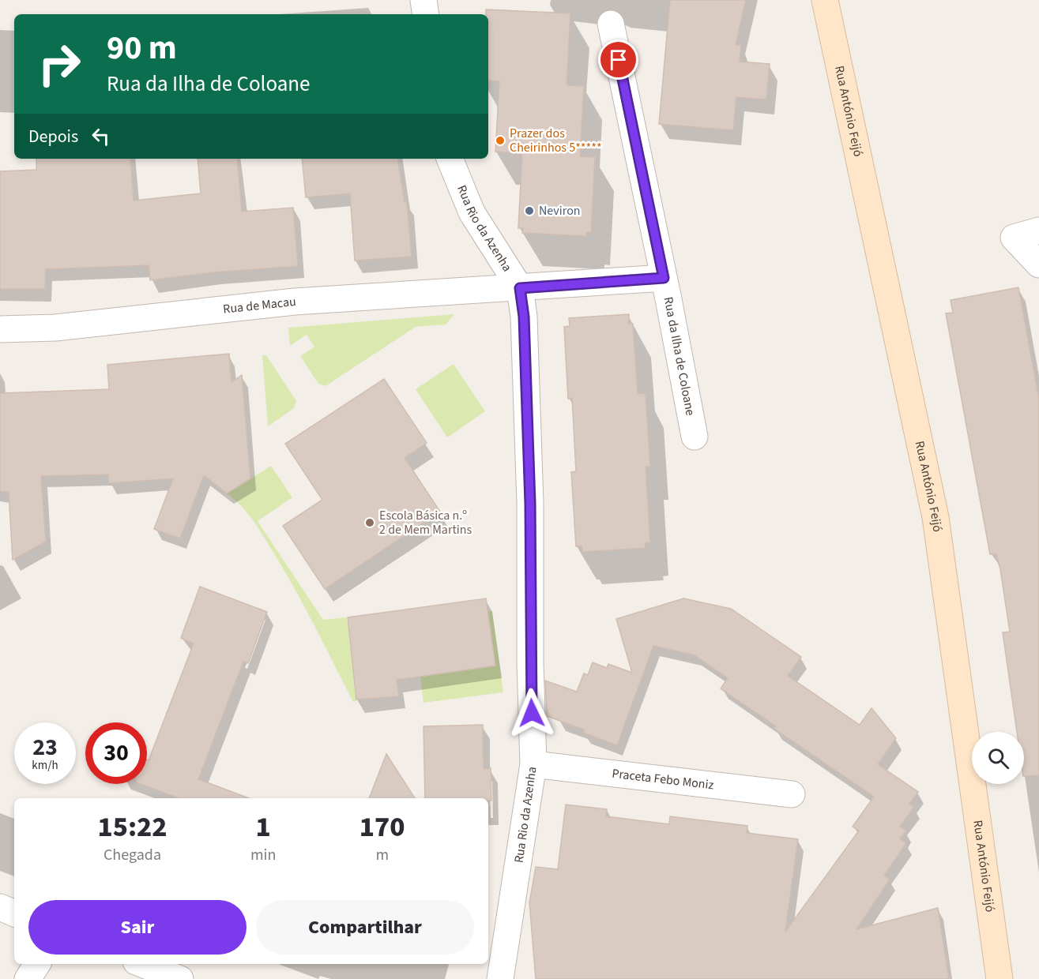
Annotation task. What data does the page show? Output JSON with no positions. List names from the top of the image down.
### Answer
{
  "streets": {
    "street": [
      "Rua António Feijó",
      "Rua Rio da Azenha",
      "Rua de Macau",
      "Rua da Ilha de Coloane",
      "Praceta Febo Moniz"
    ]
  },
  "crossings": [
    ["Rua Rio da Azenha", "Rua de Macau"],
    ["Rua Rio da Azenha", "Praceta Febo Moniz"]
  ],
  "places": ["Prazer dos Cheirinhos 5*****", "Neviron", "Escola Básica n.º 2 de Mem Martins"],
  "page": {
    "turn": ["90 m", "Rua da Ilha de Coloane"],
    "then": "Depois",
    "speed": "23 km/h",
    "limit": "30",
    "eta": [
      "15:22",
      "Chegada",
      "1",
      "min",
      "170",
      "m"
    ],
    "buttons": ["Sair", "Compartilhar"]
  }
}
